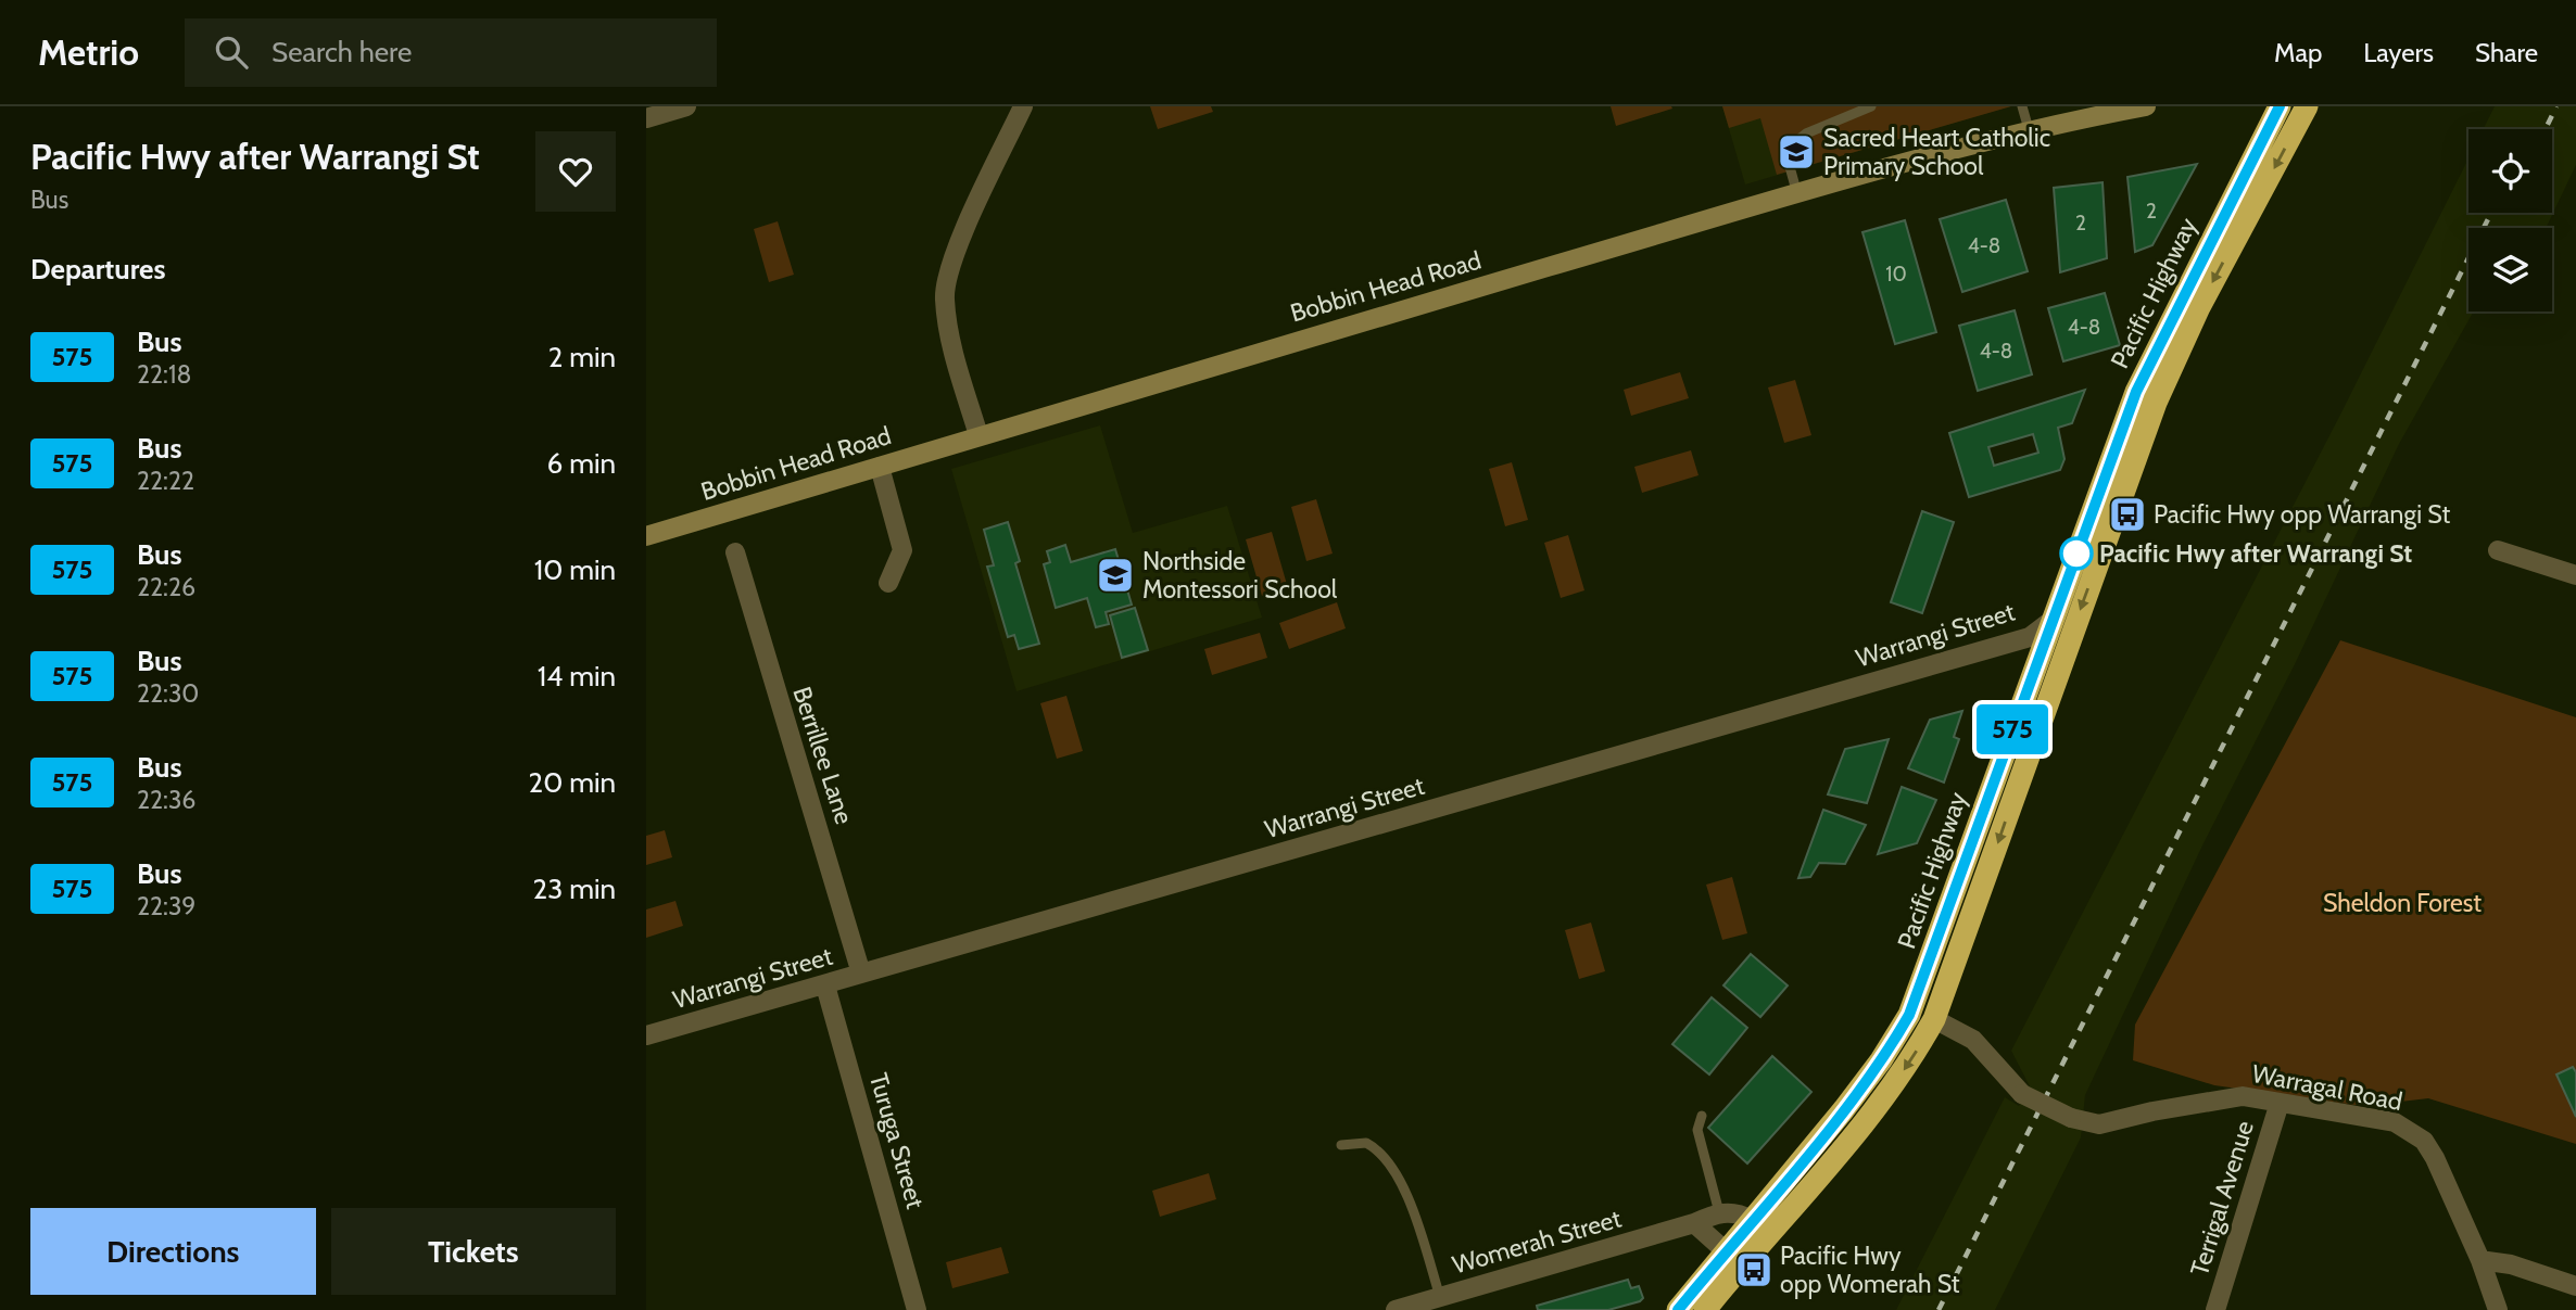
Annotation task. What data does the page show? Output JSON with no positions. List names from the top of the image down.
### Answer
{
  "streets": {
    "highway": ["Pacific Highway"],
    "main road": ["Bobbin Head Road"],
    "street": [
      "Warrangi Street",
      "Berrillee Lane",
      "Warragal Road",
      "Turuga Street",
      "Terrigal Avenue",
      "Womerah Street"
    ]
  },
  "crossings": [
    ["Pacific Highway", "Warrangi Street"],
    ["Pacific Highway", "Warragal Road"],
    ["Warrangi Street", "Berrillee Lane"],
    ["Warrangi Street", "Turuga Street"],
    ["Warragal Road", "Terrigal Avenue"]
  ],
  "parks": ["Sheldon Forest"],
  "places": {
    "school or university": ["Sacred Heart Catholic Primary School", "Northside Montessori School"],
    "bus stop": ["Pacific Hwy opp Warrangi St", "Pacific Hwy opp Womerah St"],
    "other": ["Pacific Hwy after Warrangi St"]
  },
  "lines": ["bus line 575"],
  "house_numbers": [
    "2",
    "2",
    "4-8",
    "10",
    "4-8",
    "4-8"
  ],
  "page": {
    "header": "Metrio",
    "search": "Search here",
    "nav": ["Map", "Layers", "Share"],
    "heading": [
      ["Pacific Hwy after Warrangi St", "Bus"],
      "Departures"
    ],
    "on_map": "575",
    "list": [
      {
        "mark": "575",
        "name": "Bus",
        "note": "22:18",
        "value": "2 min"
      },
      {
        "mark": "575",
        "name": "Bus",
        "note": "22:22",
        "value": "6 min"
      },
      {
        "mark": "575",
        "name": "Bus",
        "note": "22:26",
        "value": "10 min"
      },
      {
        "mark": "575",
        "name": "Bus",
        "note": "22:30",
        "value": "14 min"
      },
      {
        "mark": "575",
        "name": "Bus",
        "note": "22:36",
        "value": "20 min"
      },
      {
        "mark": "575",
        "name": "Bus",
        "note": "22:39",
        "value": "23 min"
      }
    ],
    "buttons": ["Directions", "Tickets"]
  }
}
